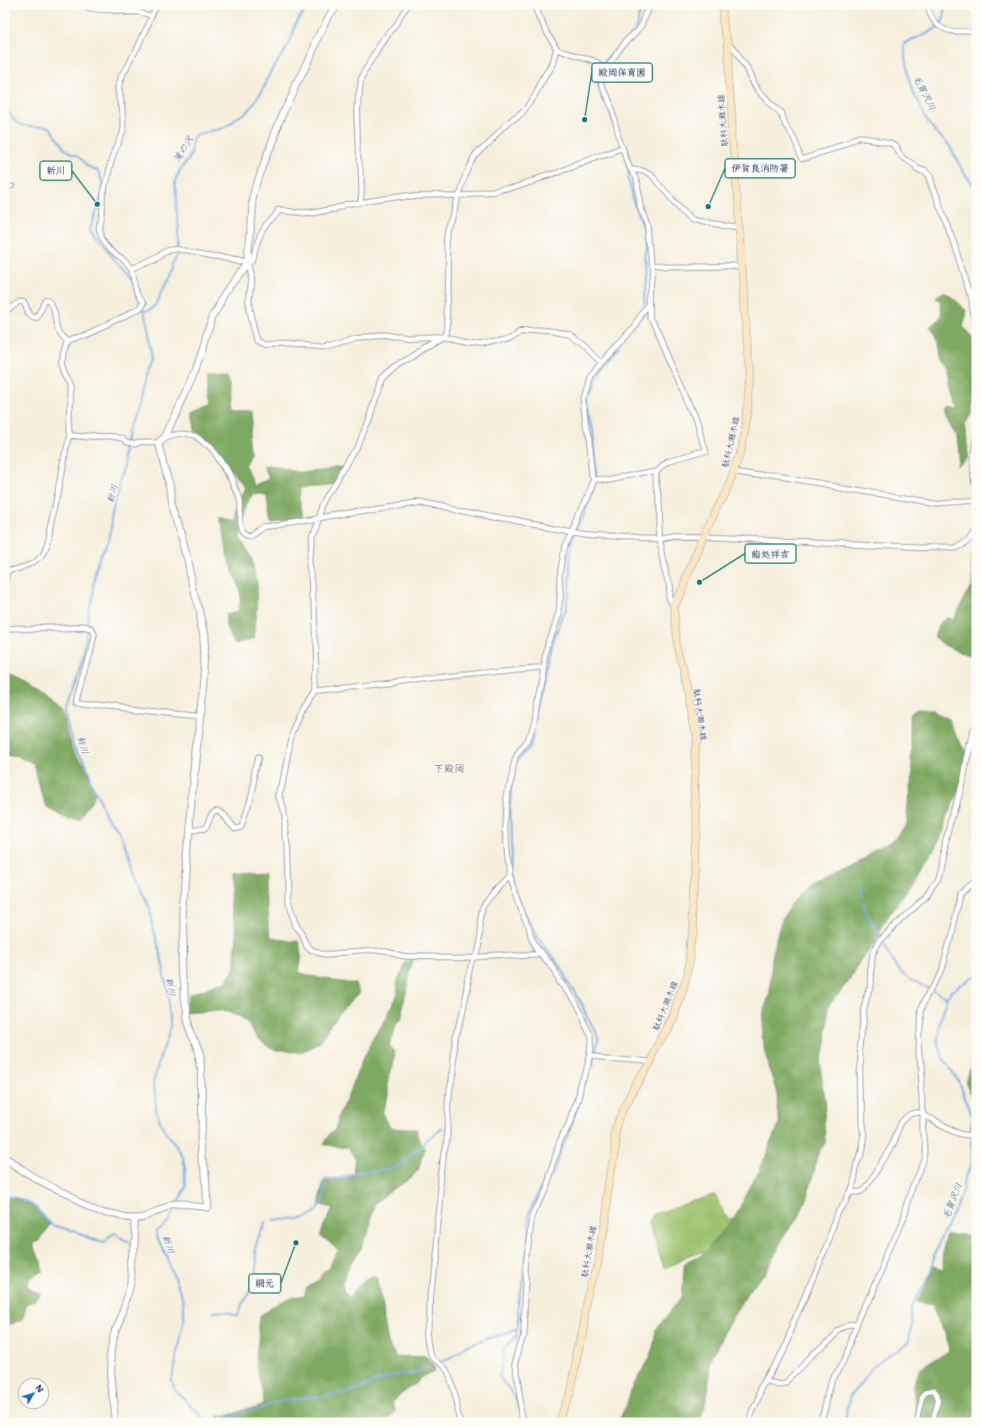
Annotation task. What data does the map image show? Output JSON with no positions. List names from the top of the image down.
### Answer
{
  "streets": {
    "main road": ["駄科大瀬木線"]
  },
  "districts": ["下殿岡"],
  "water": ["毛賀沢川", "滝の沢", "新川"],
  "places": [
    "殿岡保育園",
    "新川",
    "伊賀良消防署",
    "鮨処祥吉",
    "網元"
  ],
  "north": "top right"
}
